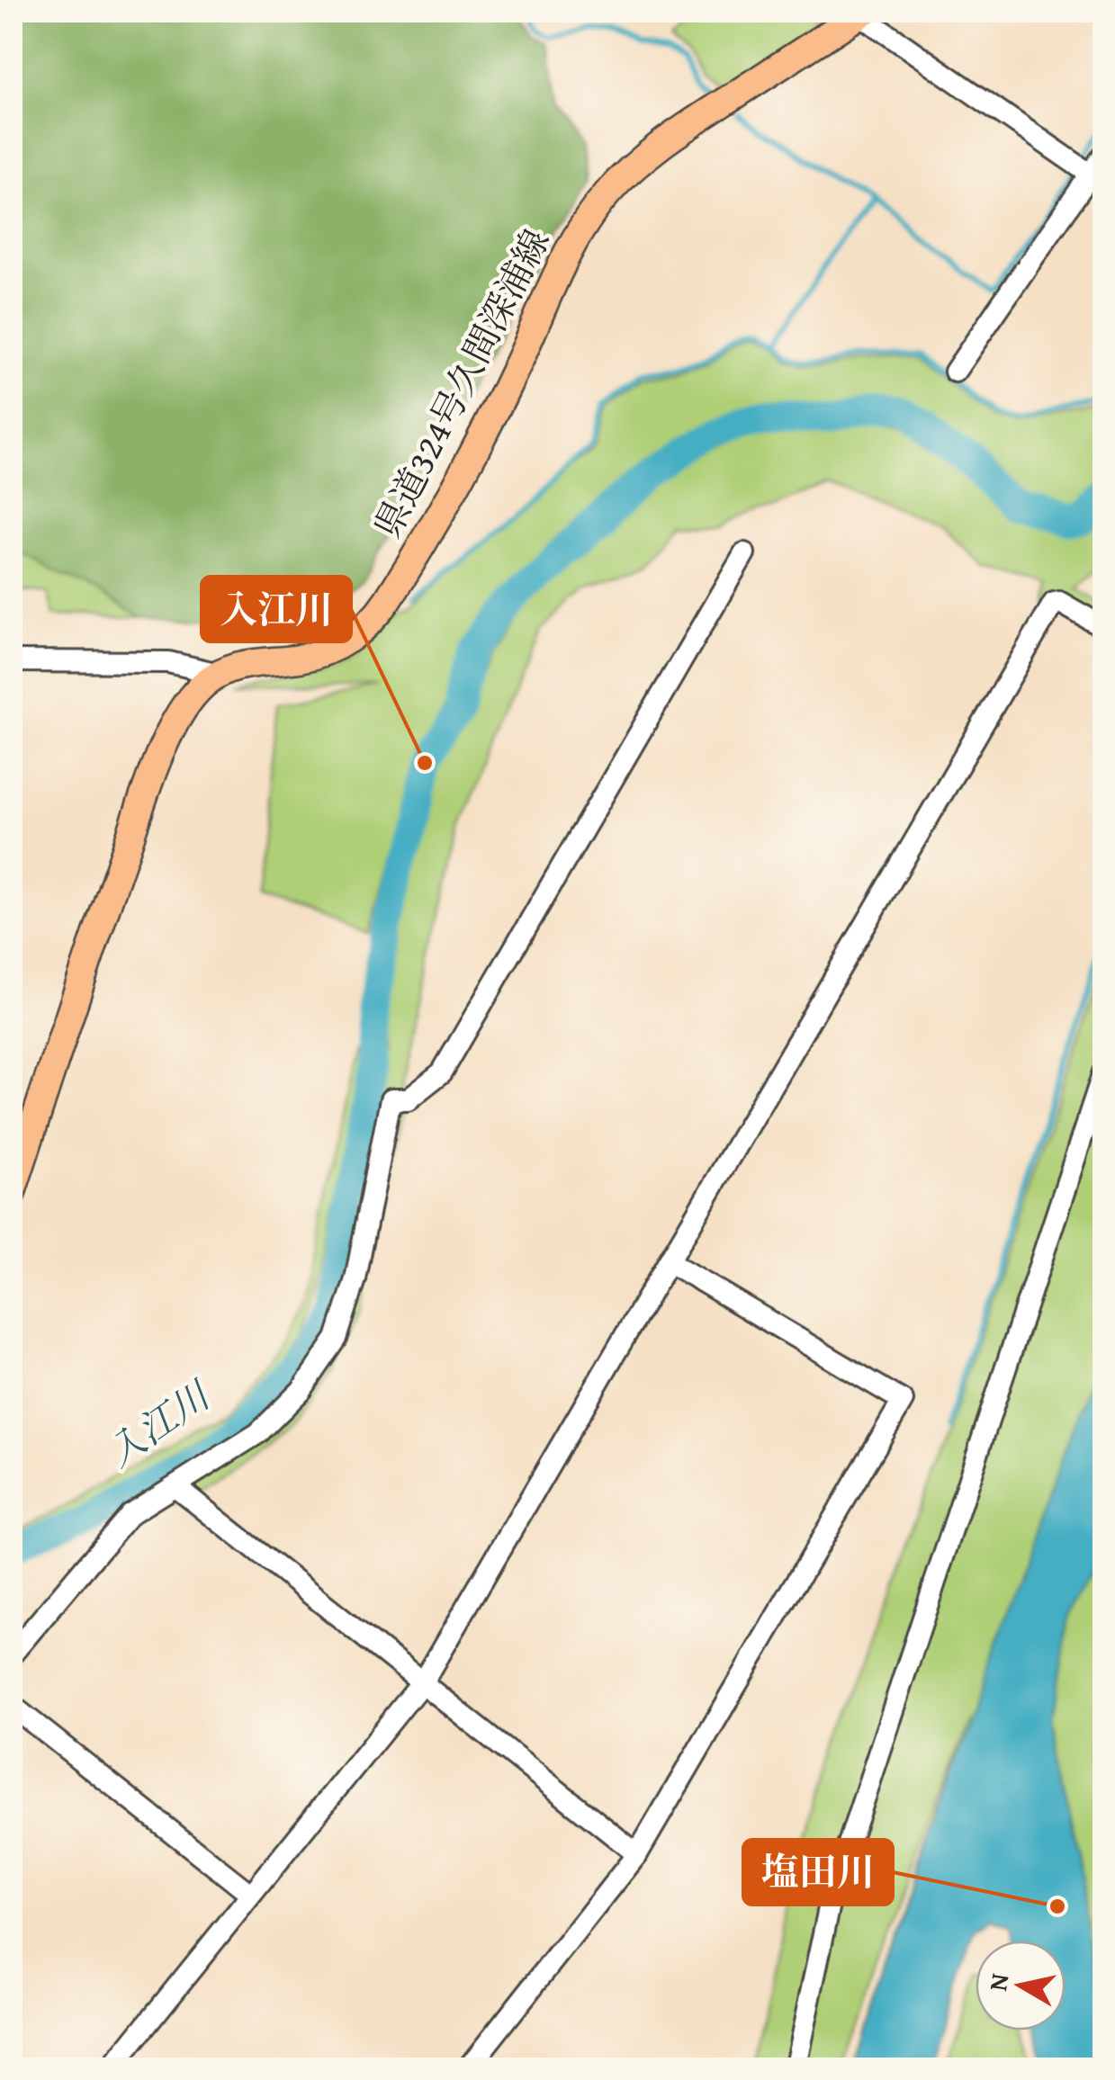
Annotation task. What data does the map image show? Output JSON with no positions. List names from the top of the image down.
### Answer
{
  "streets": {
    "main road": ["県道324号久間深浦線"]
  },
  "water": ["入江川"],
  "places": ["入江川", "塩田川"],
  "north": "left"
}
